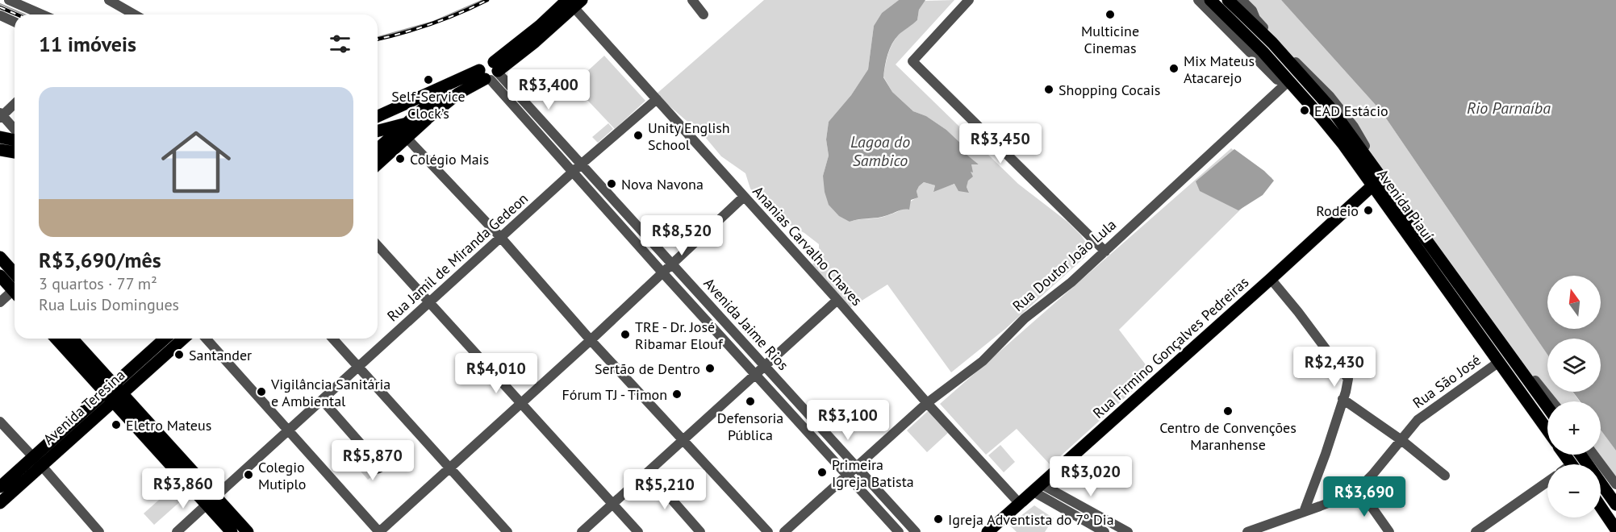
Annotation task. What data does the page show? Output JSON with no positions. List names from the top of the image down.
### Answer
{
  "streets": {
    "main road": ["Avenida Piauí", "Rua Firmino Gonçalves Pedreiras", "Avenida Teresina"],
    "street": [
      "Ananias Carvalho Chaves",
      "Rua Jamil de Miranda Gedeon",
      "Rua Doutor João Lula",
      "Avenida Jaime Rios",
      "Rua São José"
    ]
  },
  "crossings": [
    ["Avenida Piauí", "Rua Doutor João Lula"],
    ["Avenida Piauí", "Rua Firmino Gonçalves Pedreiras"],
    ["Avenida Piauí", "Rua São José"],
    ["Ananias Carvalho Chaves", "Rua Jamil de Miranda Gedeon"],
    ["Ananias Carvalho Chaves", "Rua Doutor João Lula"],
    ["Ananias Carvalho Chaves", "Rua Firmino Gonçalves Pedreiras"],
    ["Rua Jamil de Miranda Gedeon", "Avenida Jaime Rios"],
    ["Rua Doutor João Lula", "Avenida Jaime Rios"]
  ],
  "water": ["Rio Parnaíba", "Lagoa do Sambico"],
  "places": [
    "Multicine Cinemas",
    "Mix Mateus Atacarejo",
    "Self-Service Clock’s",
    "Shopping Cocais",
    "EAD Estácio",
    "Unity English School",
    "Colégio Mais",
    "Nova Navona",
    "Rodeio",
    "TRE - Dr. José Ribamar Elouf",
    "Santander",
    "Sertão de Dentro",
    "Vigilância Sanitária e Ambiental",
    "Fórum TJ - Timon",
    "Defensoria Pública",
    "Centro de Convenções Maranhense",
    "Eletro Mateus",
    "Primeira Igreja Batista",
    "Colegio Mutiplo",
    "Igreja Adventista do 7º Dia"
  ],
  "north": "top",
  "page": {
    "heading": "11 imóveis",
    "price": [
      "R$3,400",
      "R$3,450",
      "R$8,520",
      "R$2,430",
      "R$4,010",
      "R$3,100",
      "R$5,870",
      "R$3,020",
      "R$3,860",
      "R$5,210",
      "R$3,690"
    ],
    "list": [
      {
        "name": "R$3,690/mês",
        "note": "3 quartos · 77 m² · Rua Luis Domingues"
      }
    ],
    "map_buttons": ["+", "−"]
  }
}
